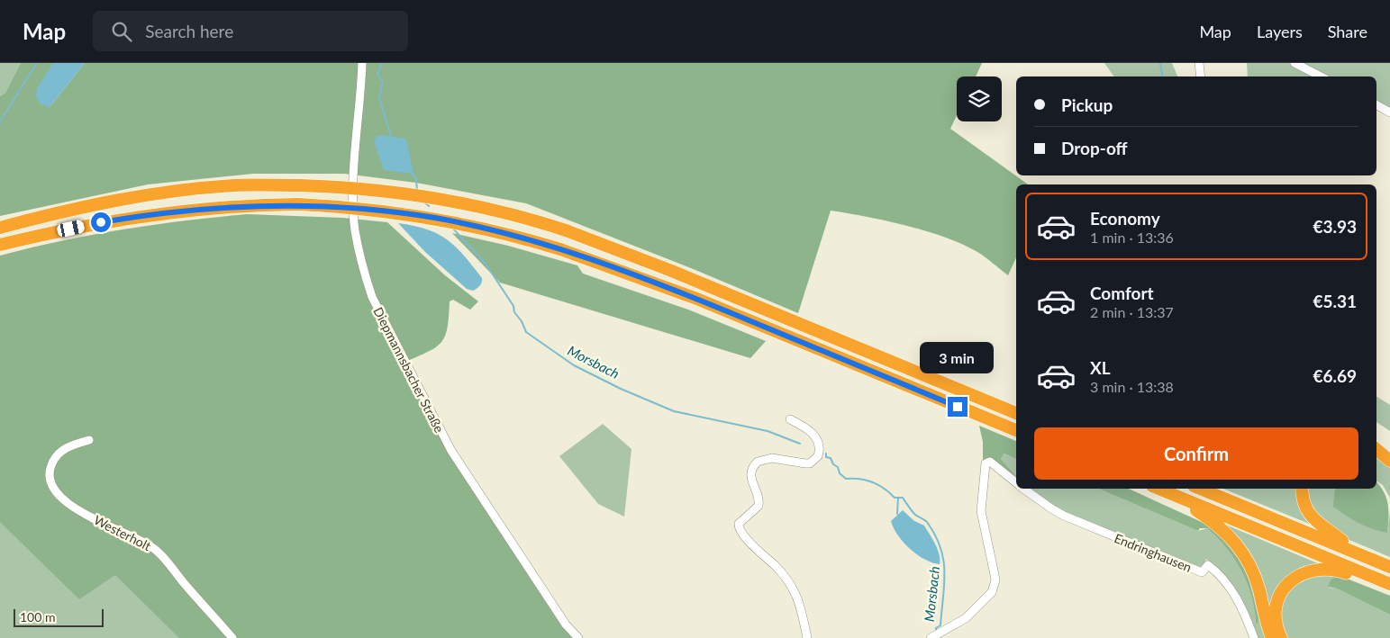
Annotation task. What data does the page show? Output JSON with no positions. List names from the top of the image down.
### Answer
{
  "streets": {
    "street": ["Diepmannsbacher Straße", "Westerholt", "Endringhausen"]
  },
  "water": ["Morsbach"],
  "scale_bar": "100 m",
  "page": {
    "header": "Map",
    "search": "Search here",
    "nav": ["Map", "Layers", "Share"],
    "banner": ["Pickup", "Drop-off"],
    "list": [
      {
        "name": "Economy",
        "note": "1 min · 13:36",
        "value": "€3.93"
      },
      {
        "name": "Comfort",
        "note": "2 min · 13:37",
        "value": "€5.31"
      },
      {
        "name": "XL",
        "note": "3 min · 13:38",
        "value": "€6.69"
      }
    ],
    "bubble": "3 min",
    "buttons": "Confirm",
    "scale": "100 m"
  }
}
